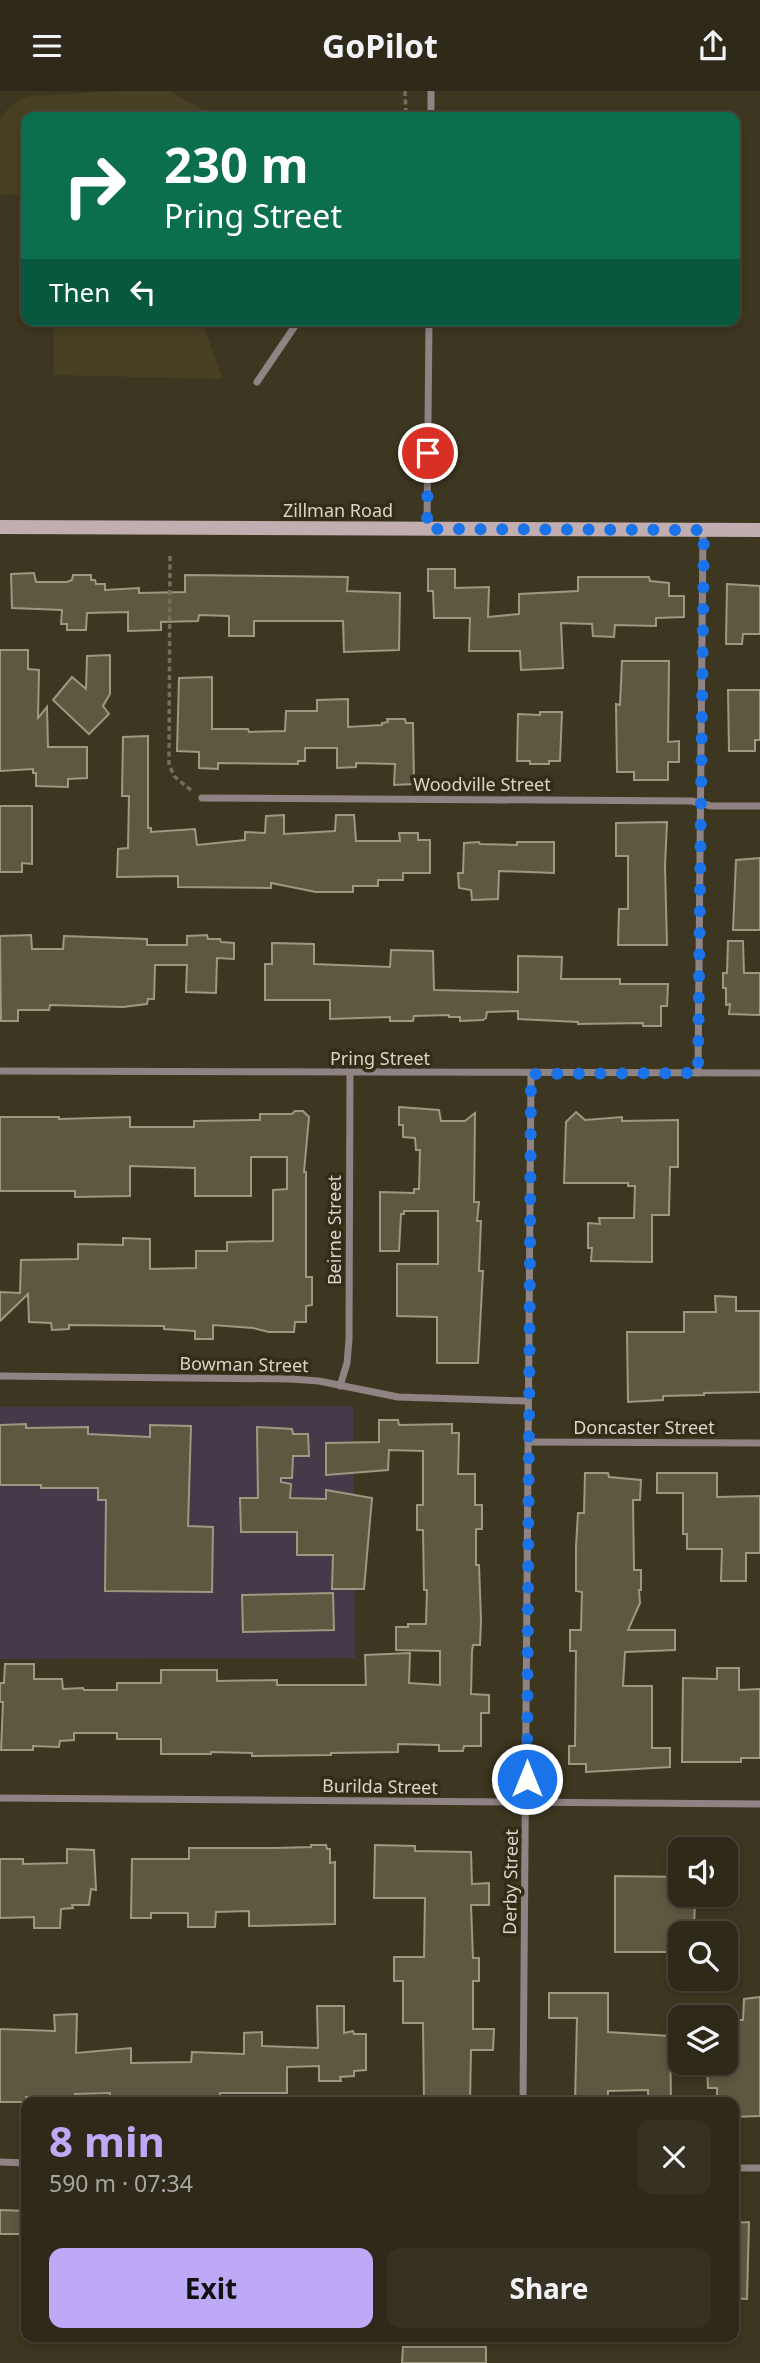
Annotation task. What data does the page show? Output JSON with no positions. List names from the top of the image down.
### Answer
{
  "streets": {
    "main road": ["Zillman Road"],
    "street": [
      "Woodville Street",
      "Pring Street",
      "Beirne Street",
      "Bowman Street",
      "Doncaster Street",
      "Burilda Street",
      "Derby Street"
    ]
  },
  "crossings": [
    ["Pring Street", "Beirne Street"],
    ["Pring Street", "Derby Street"],
    ["Beirne Street", "Bowman Street"],
    ["Bowman Street", "Derby Street"],
    ["Doncaster Street", "Derby Street"],
    ["Burilda Street", "Derby Street"]
  ],
  "page": {
    "header": "GoPilot",
    "turn": ["230 m", "Pring Street"],
    "then": "Then",
    "heading": ["8 min", "590 m · 07:34"],
    "buttons": ["Exit", "Share"]
  }
}
